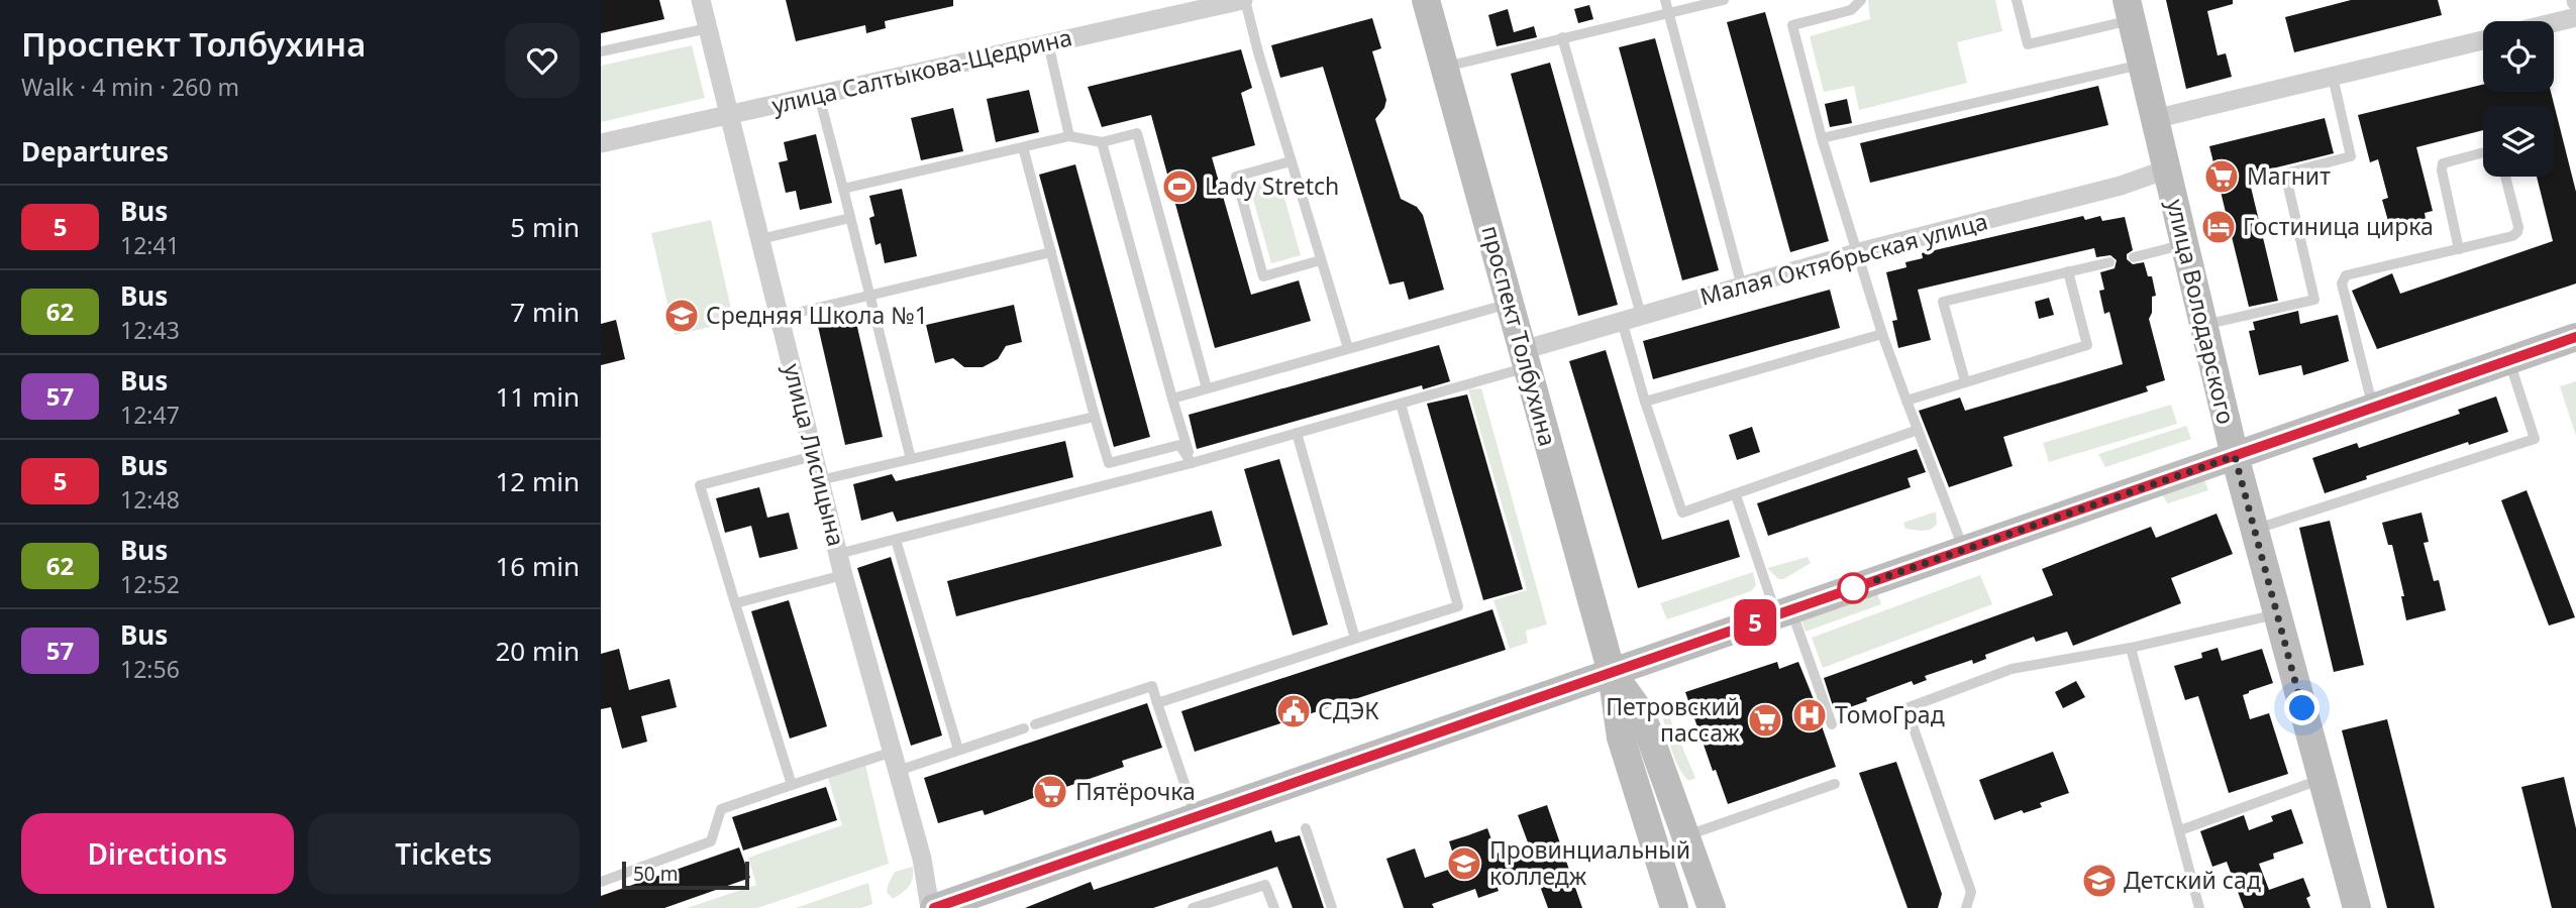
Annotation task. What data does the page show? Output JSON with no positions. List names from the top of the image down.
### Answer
{
  "streets": {
    "main road": ["улица Володарского", "проспект Толбухина"],
    "street": ["улица Салтыкова-Щедрина", "Малая Октябрьская улица", "улица Лисицына"]
  },
  "crossings": [
    ["улица Салтыкова-Щедрина", "улица Лисицына"],
    ["Малая Октябрьская улица", "улица Володарского"],
    ["Малая Октябрьская улица", "проспект Толбухина"]
  ],
  "places": {
    "supermarket": ["Магнит", "Петровский пассаж", "Пятёрочка"],
    "sports": ["Lady Stretch"],
    "hotel": ["Гостиница цирка"],
    "school or university": ["Средняя Школа №1", "Провинциальный колледж", "Детский сад"],
    "public building": ["СДЭК"],
    "hospital": ["ТомоГрад"]
  },
  "lines": ["bus line 5"],
  "scale_bar": "50 m",
  "page": {
    "heading": [
      ["Проспект Толбухина", "Walk · 4 min · 260 m"],
      "Departures"
    ],
    "on_map": "5",
    "list": [
      {
        "mark": "5",
        "name": "Bus",
        "note": "12:41",
        "value": "5 min"
      },
      {
        "mark": "62",
        "name": "Bus",
        "note": "12:43",
        "value": "7 min"
      },
      {
        "mark": "57",
        "name": "Bus",
        "note": "12:47",
        "value": "11 min"
      },
      {
        "mark": "5",
        "name": "Bus",
        "note": "12:48",
        "value": "12 min"
      },
      {
        "mark": "62",
        "name": "Bus",
        "note": "12:52",
        "value": "16 min"
      },
      {
        "mark": "57",
        "name": "Bus",
        "note": "12:56",
        "value": "20 min"
      }
    ],
    "buttons": ["Directions", "Tickets"],
    "scale": "50 m"
  }
}
